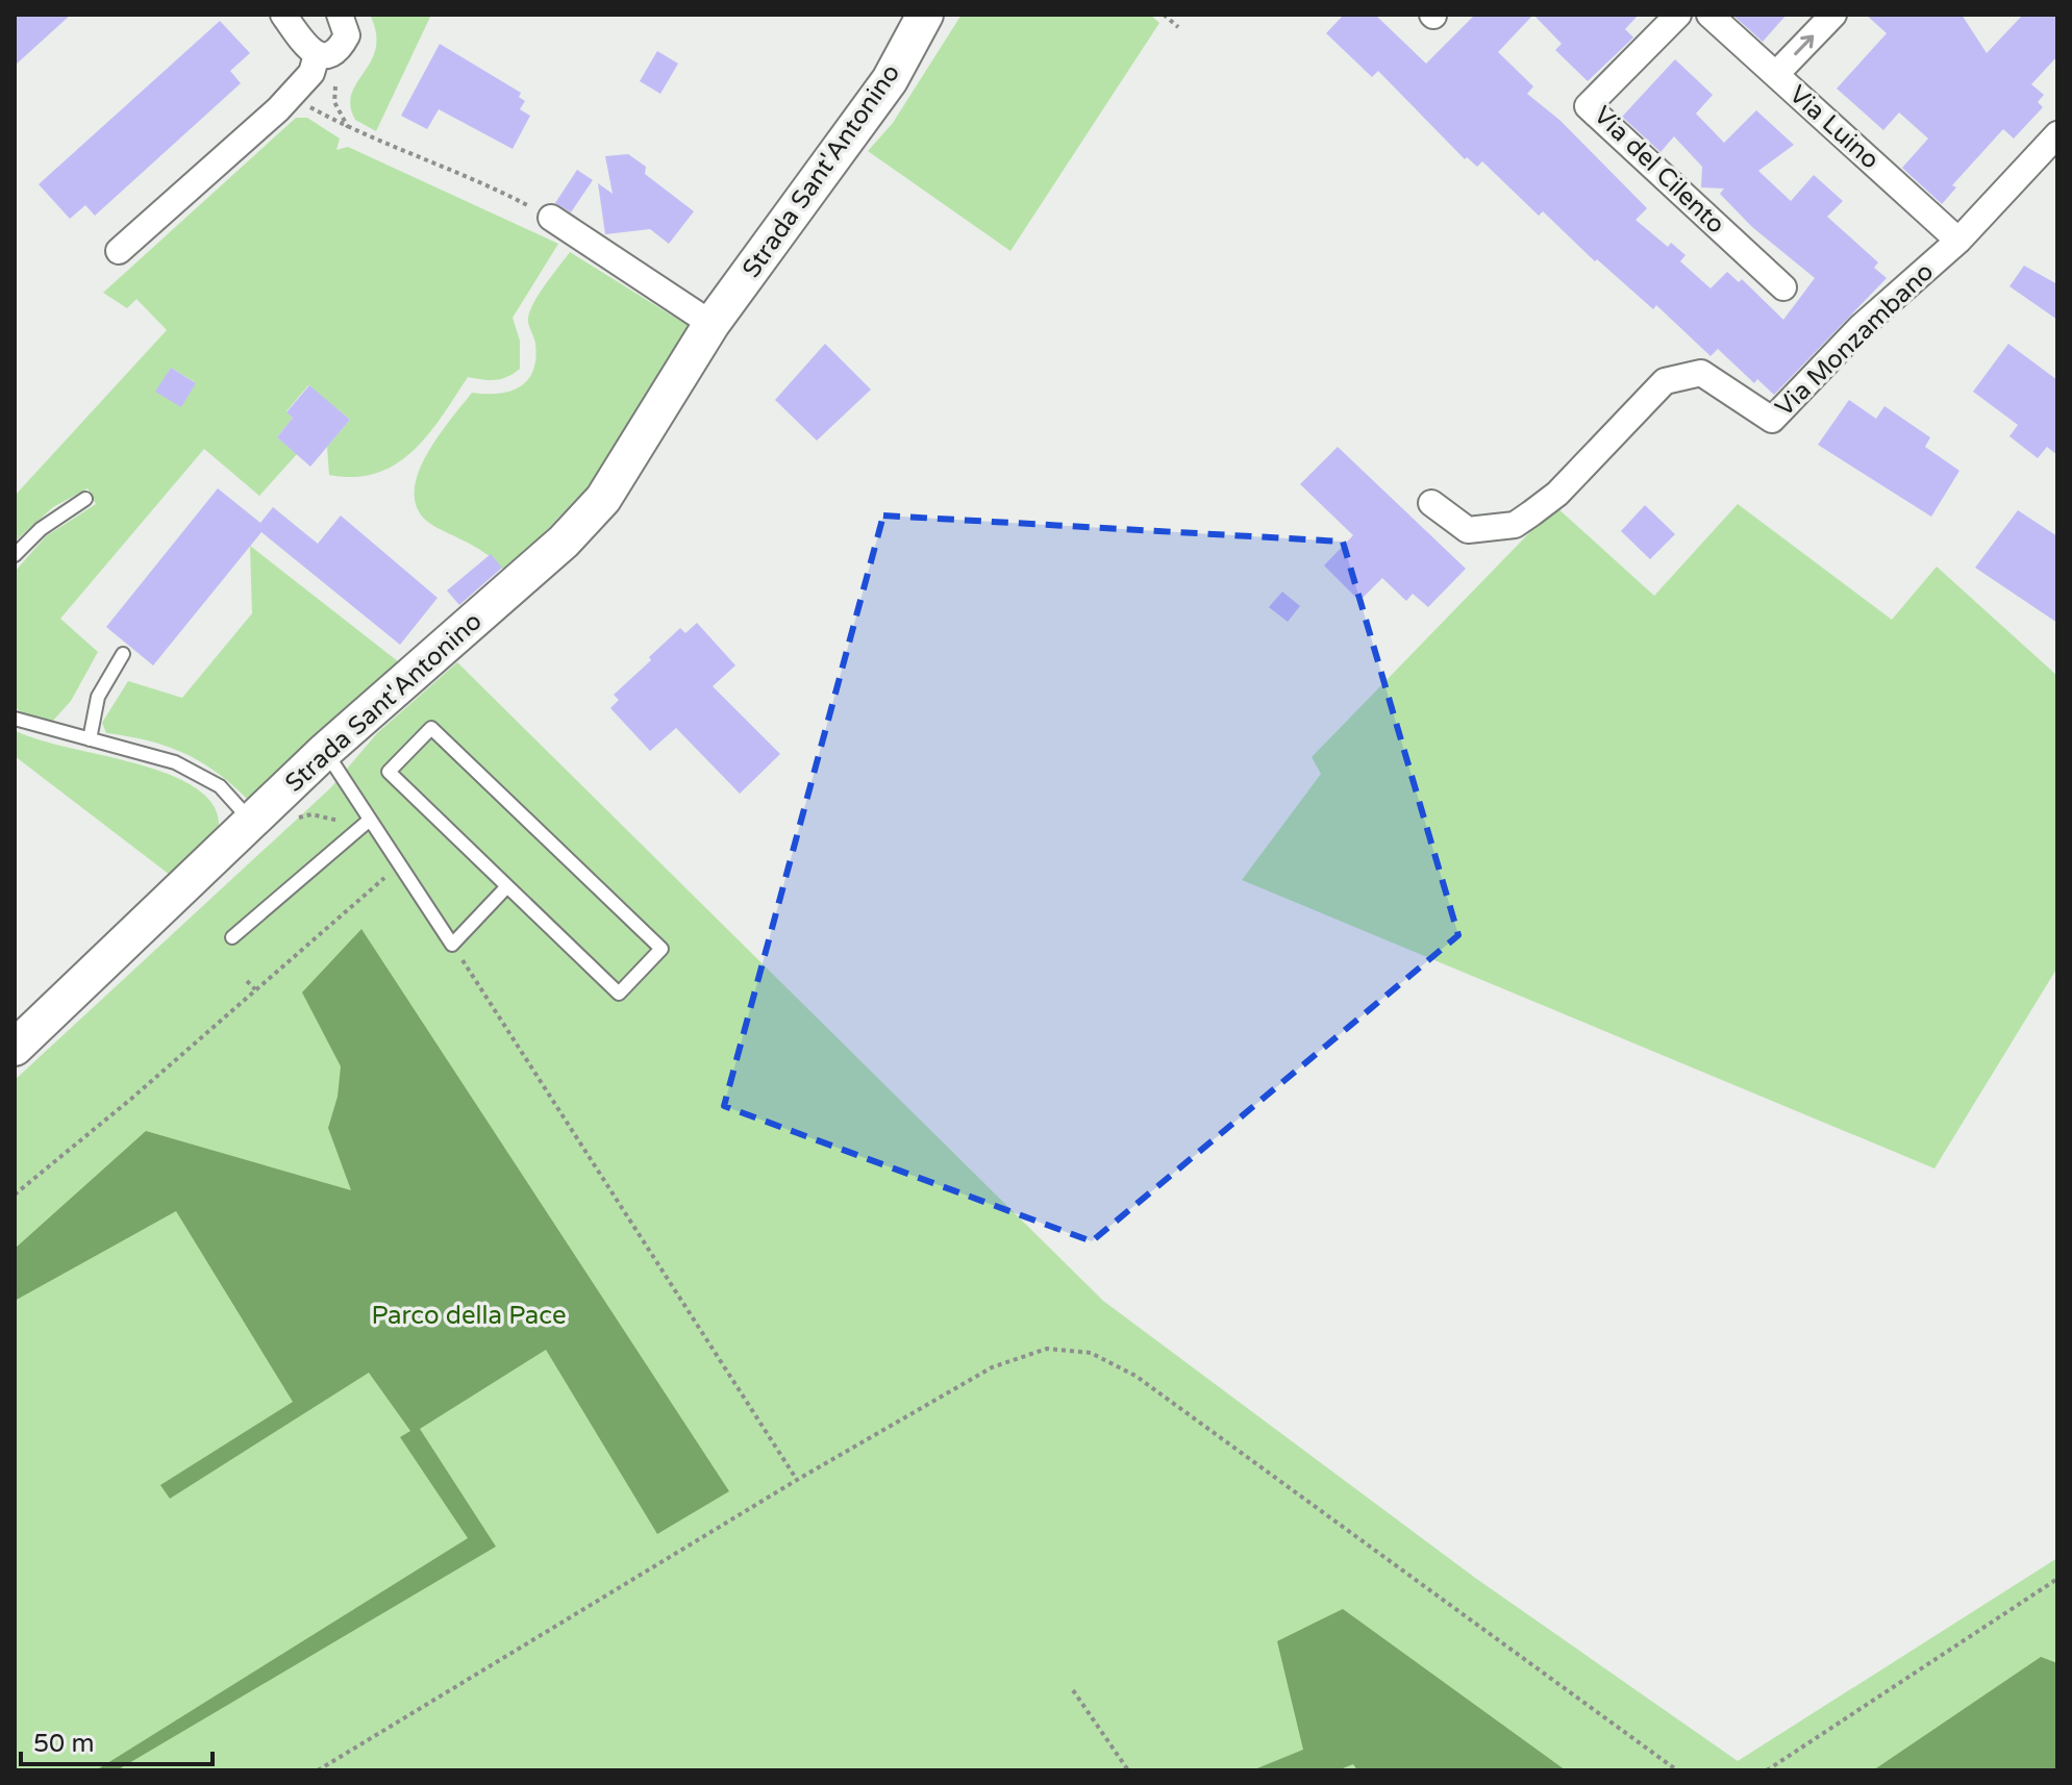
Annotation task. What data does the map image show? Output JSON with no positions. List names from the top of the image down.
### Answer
{
  "streets": {
    "main road": ["Strada Sant'Antonino"],
    "street": ["Via Luino", "Via del Cilento", "Via Monzambano"]
  },
  "crossings": [
    ["Via Luino", "Via Monzambano"]
  ],
  "parks": ["Parco della Pace"],
  "scale_bar": "50 m"
}
